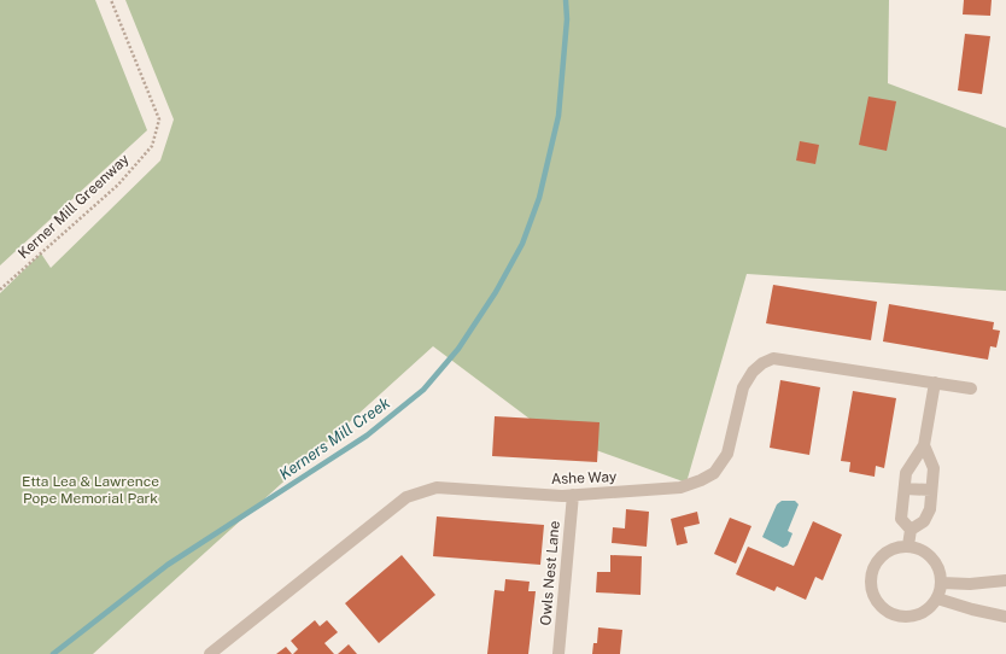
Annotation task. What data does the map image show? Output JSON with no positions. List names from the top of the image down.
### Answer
{
  "streets": {
    "street": ["Ashe Way", "Owls Nest Lane"],
    "path": ["Kerner Mill Greenway"]
  },
  "crossings": [
    ["Ashe Way", "Owls Nest Lane"]
  ],
  "water": ["Kerners Mill Creek"],
  "parks": ["Etta Lea & Lawrence Pope Memorial Park"]
}
